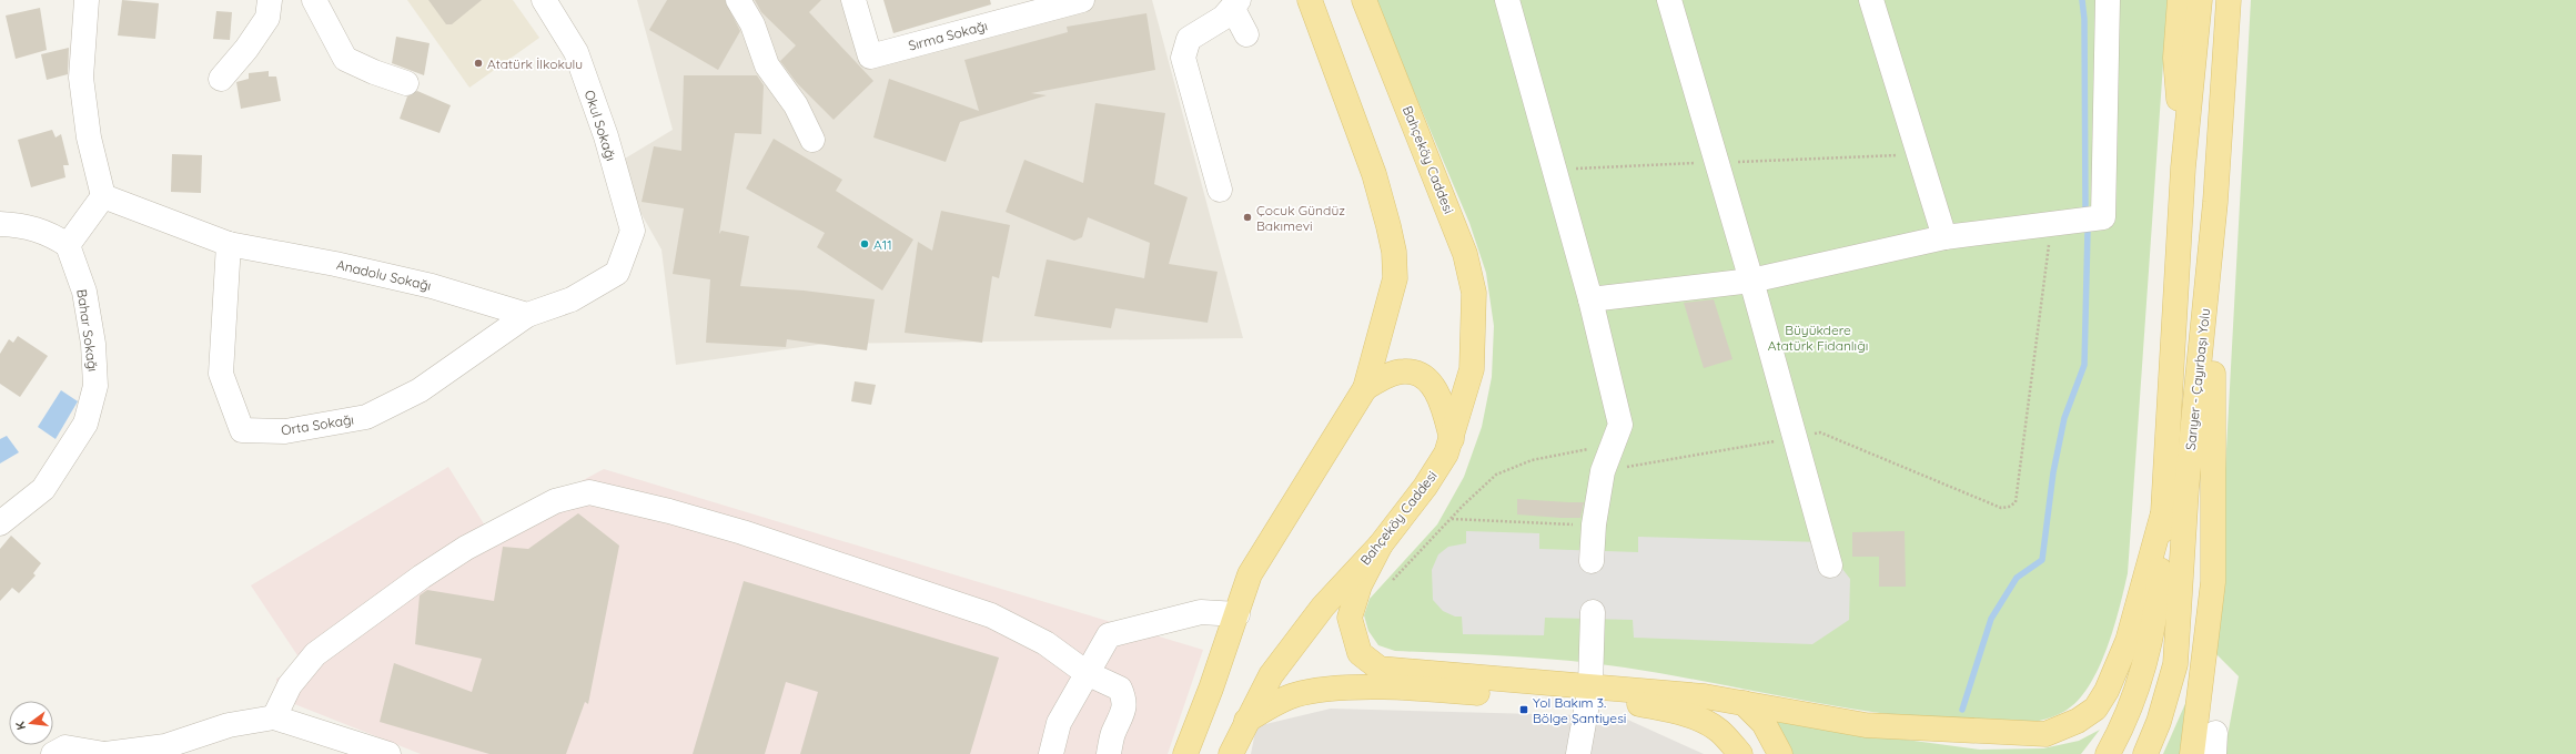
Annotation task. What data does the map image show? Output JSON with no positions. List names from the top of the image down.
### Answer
{
  "streets": {
    "main road": ["Bahçeköy Caddesi", "Sarıyer - Çayırbaşı Yolu"],
    "street": [
      "Sırma Sokağı",
      "Okul Sokağı",
      "Anadolu Sokağı",
      "Bahar Sokağı",
      "Orta Sokağı"
    ]
  },
  "crossings": [
    ["Okul Sokağı", "Anadolu Sokağı"],
    ["Okul Sokağı", "Orta Sokağı"],
    ["Anadolu Sokağı", "Orta Sokağı"]
  ],
  "parks": ["Büyükdere Atatürk Fidanlığı"],
  "places": {
    "other": ["Atatürk İlkokulu", "Çocuk Gündüz Bakımevi", "A11"],
    "transit": ["Yol Bakım 3. Bölge Şantiyesi"]
  },
  "north": "left"
}
